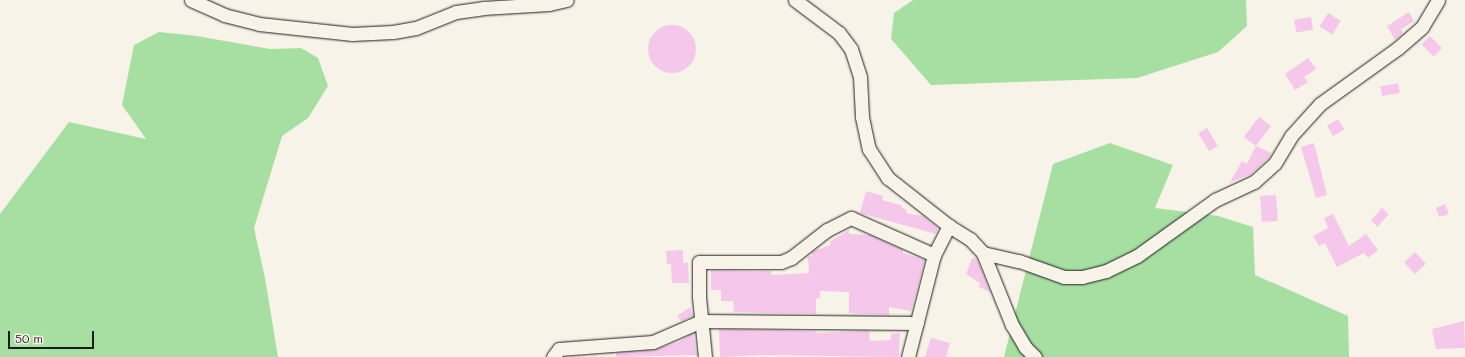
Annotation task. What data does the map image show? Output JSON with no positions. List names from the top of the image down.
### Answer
{
  "scale_bar": "50 m"
}
